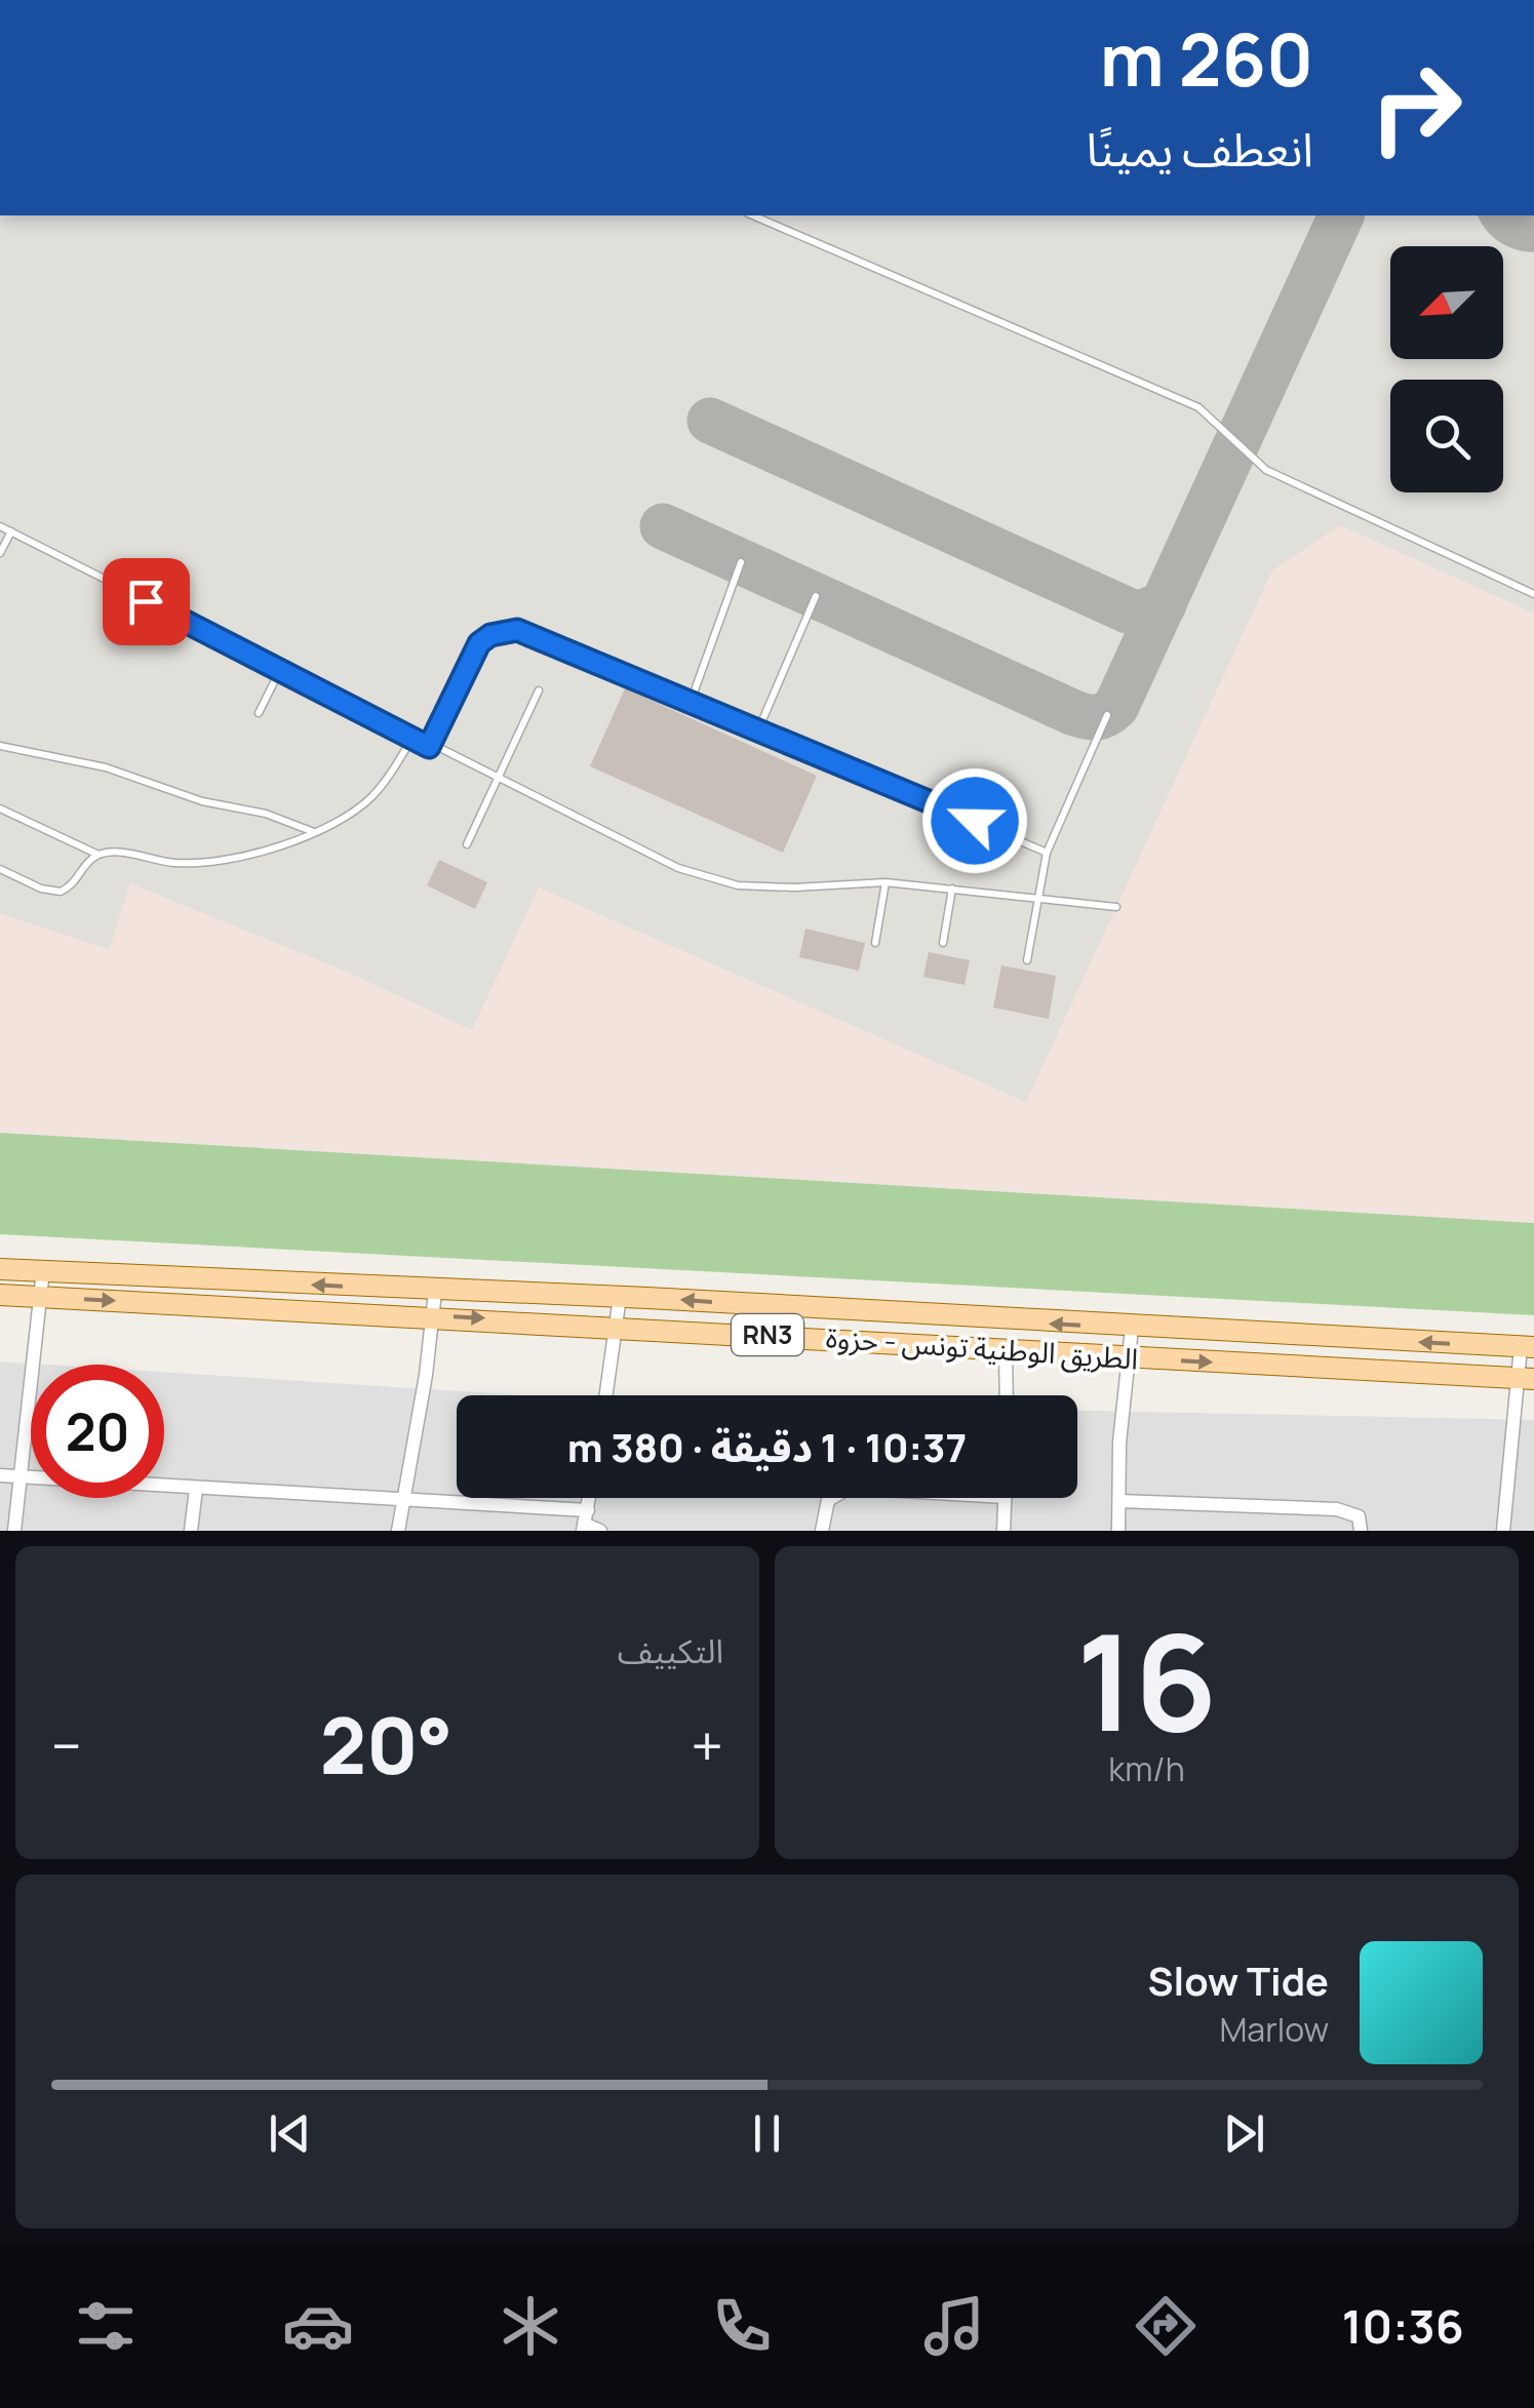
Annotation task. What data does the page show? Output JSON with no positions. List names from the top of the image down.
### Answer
{
  "streets": {
    "main road": ["RN3", "الطريق الوطنية تونس - حزوة"]
  },
  "north": "bottom left",
  "page": {
    "turn": ["260 m", "انعطف يمينًا"],
    "limit": "20",
    "trip": "10:37 · 1 دقيقة · 380 m",
    "tile": [
      ["16", "km/h"],
      "التكييف"
    ],
    "heat": ["−", "20°", "+"],
    "song": ["Slow Tide", "Marlow"],
    "tabs": "10:36"
  }
}
